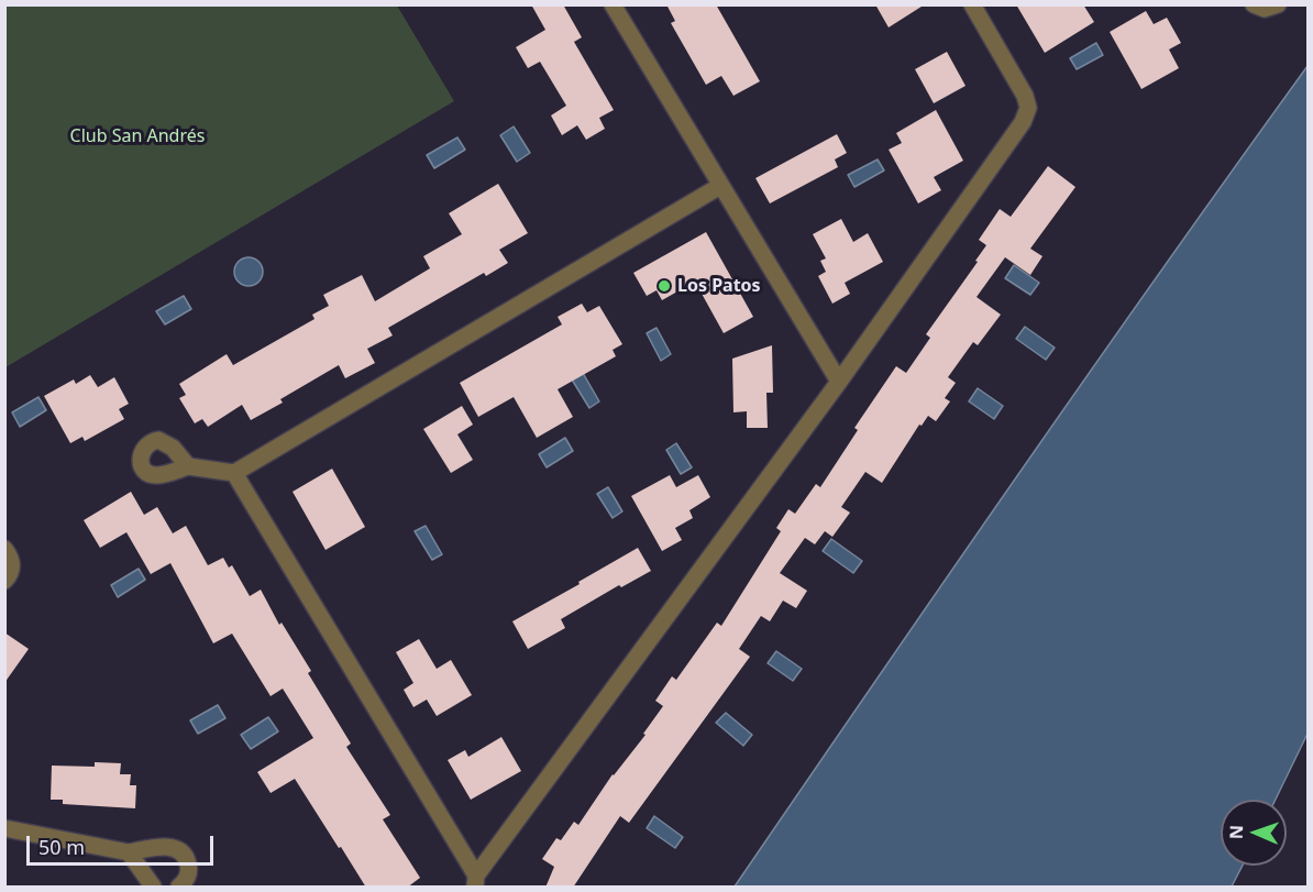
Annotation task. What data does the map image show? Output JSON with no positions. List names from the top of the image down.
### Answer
{
  "parks": ["Club San Andrés"],
  "places": ["Los Patos"],
  "scale_bar": "50 m",
  "north": "left"
}
